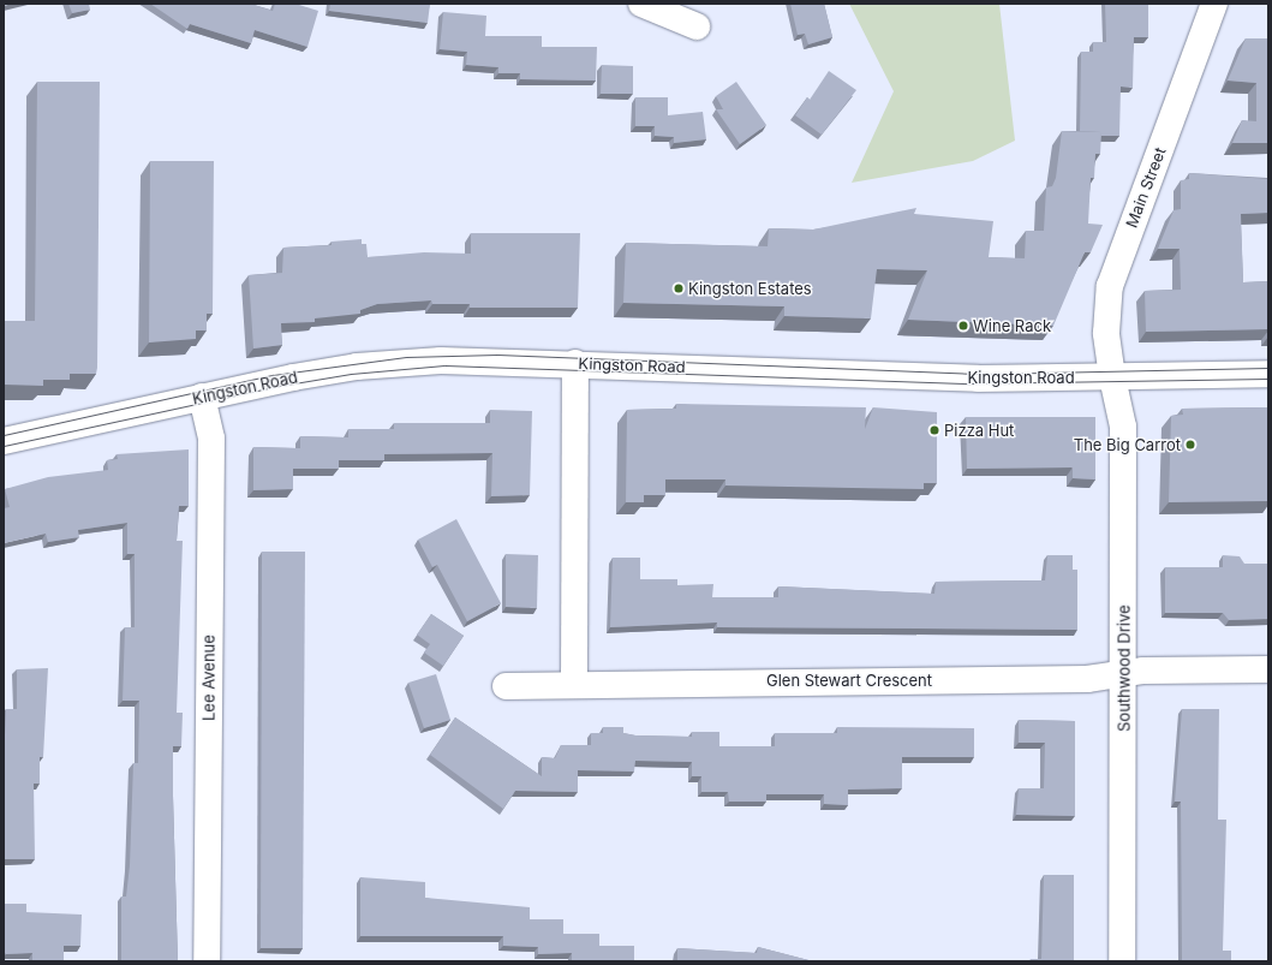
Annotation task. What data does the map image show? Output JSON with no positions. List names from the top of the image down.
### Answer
{
  "streets": {
    "street": [
      "Main Street",
      "Kingston Road",
      "Southwood Drive",
      "Lee Avenue",
      "Glen Stewart Crescent"
    ]
  },
  "crossings": [
    ["Main Street", "Kingston Road"],
    ["Main Street", "Southwood Drive"],
    ["Kingston Road", "Southwood Drive"],
    ["Kingston Road", "Lee Avenue"],
    ["Southwood Drive", "Glen Stewart Crescent"]
  ],
  "places": [
    "Kingston Estates",
    "Wine Rack",
    "Pizza Hut",
    "The Big Carrot"
  ]
}
